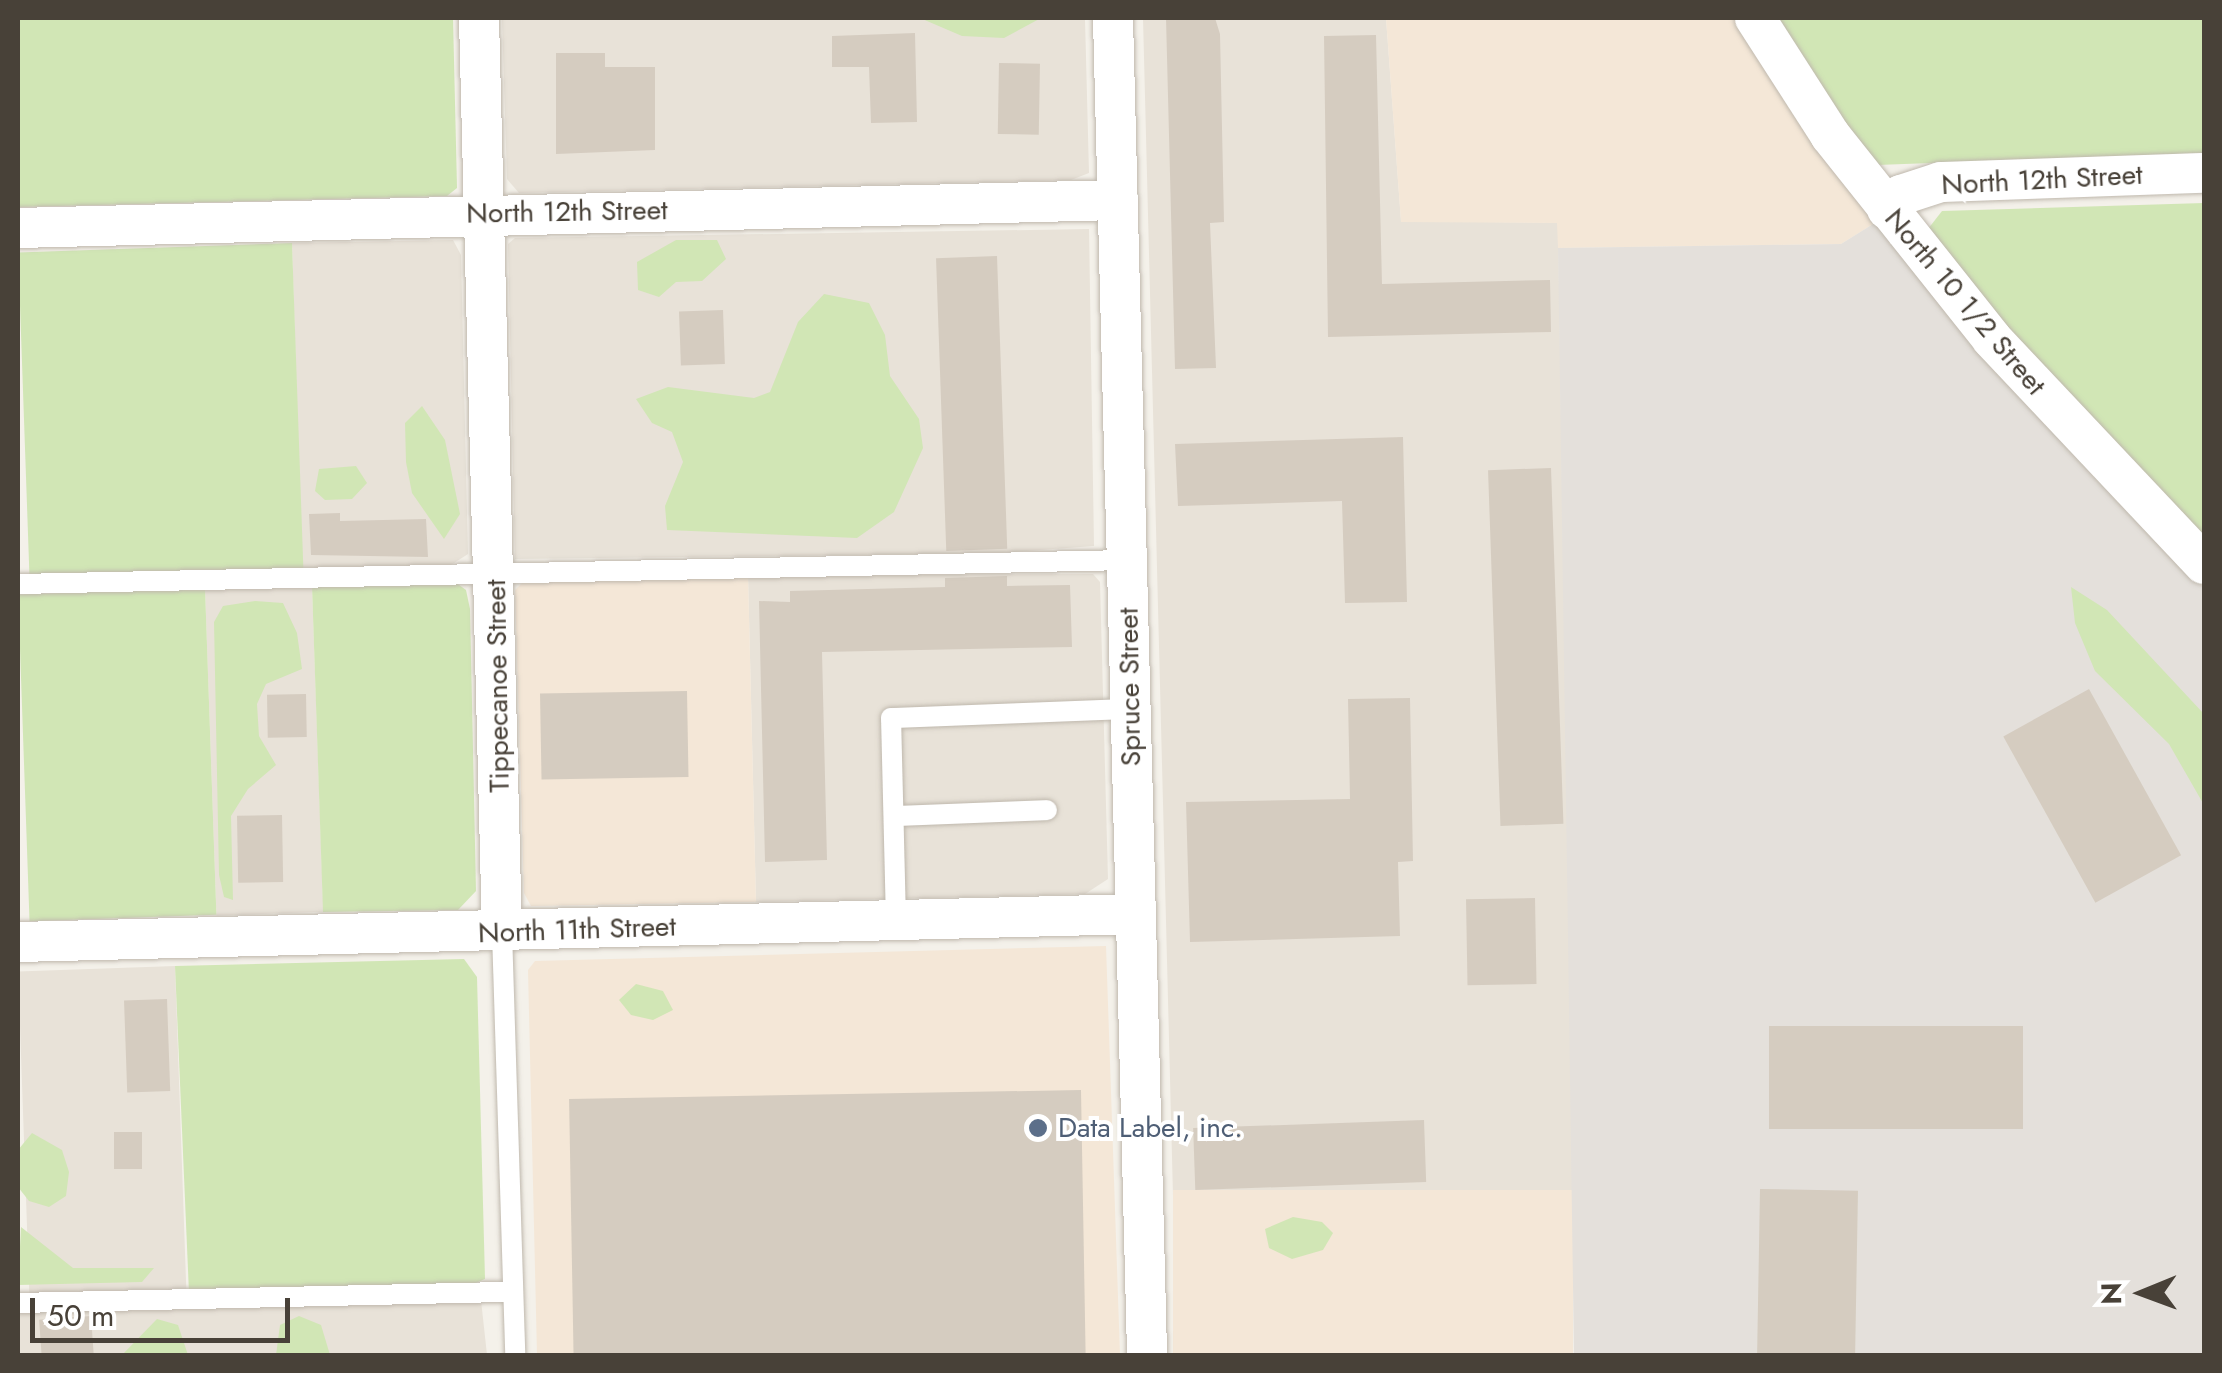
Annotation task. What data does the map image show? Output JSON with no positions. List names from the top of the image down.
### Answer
{
  "streets": {
    "street": [
      "North 12th Street",
      "North 10 1/2 Street",
      "Tippecanoe Street",
      "Spruce Street",
      "North 11th Street"
    ]
  },
  "crossings": [
    ["North 12th Street", "North 10 1/2 Street"],
    ["North 12th Street", "Tippecanoe Street"],
    ["North 12th Street", "Spruce Street"],
    ["Tippecanoe Street", "North 11th Street"],
    ["Spruce Street", "North 11th Street"]
  ],
  "places": ["Data Label, inc."],
  "scale_bar": "50 m",
  "north": "left"
}
